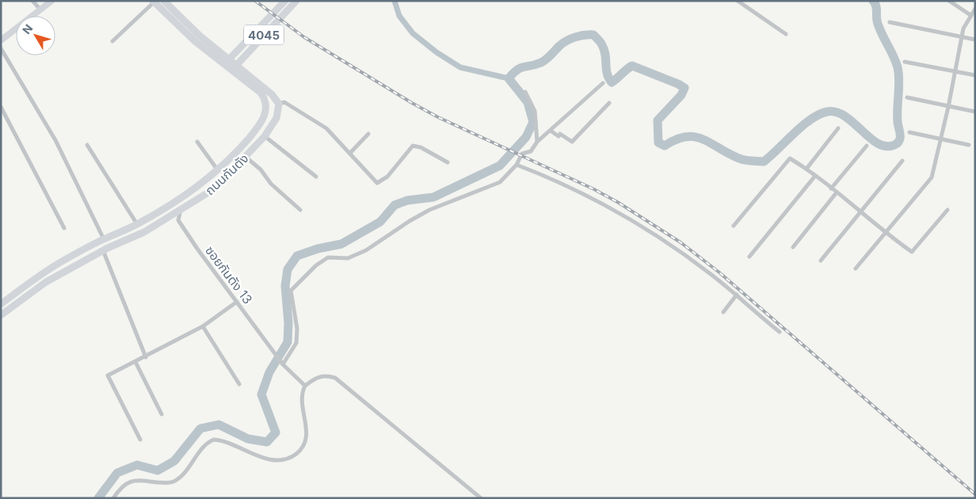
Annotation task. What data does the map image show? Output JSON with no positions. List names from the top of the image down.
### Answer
{
  "streets": {
    "main road": ["4045", "ถนนกันตัง"],
    "street": ["ซอยกันตัง 13"]
  },
  "crossings": [
    ["4045", "ถนนกันตัง"],
    ["ถนนกันตัง", "ซอยกันตัง 13"]
  ],
  "north": "top left"
}
